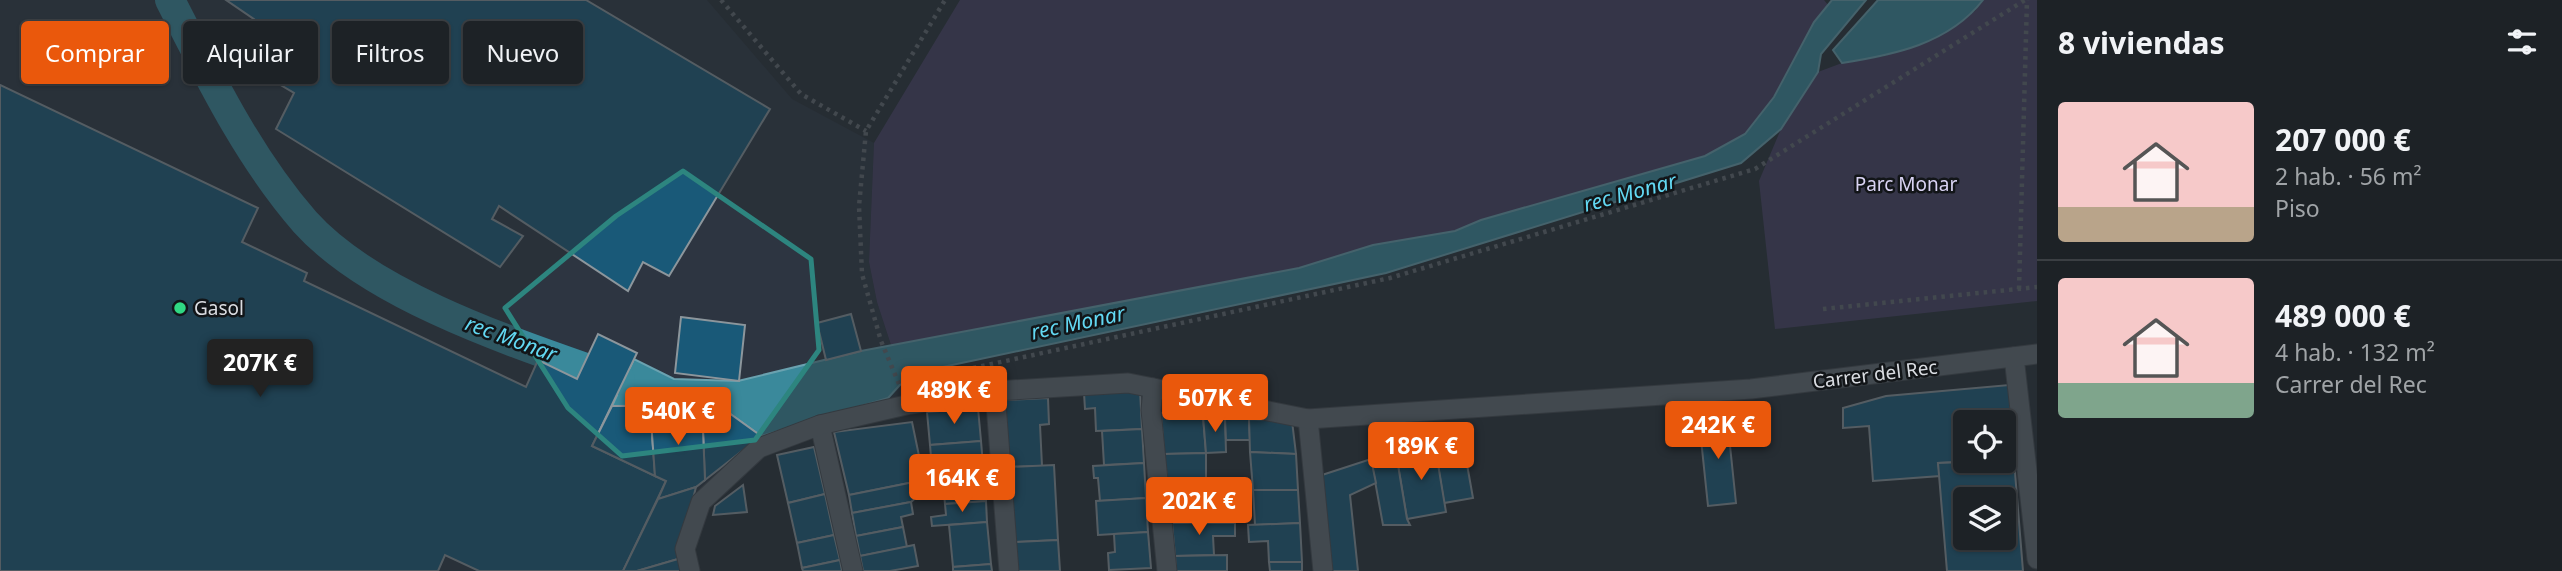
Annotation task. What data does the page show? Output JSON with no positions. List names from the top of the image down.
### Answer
{
  "streets": {
    "street": ["Carrer del Rec"]
  },
  "water": ["rec Monar"],
  "parks": ["Parc Monar"],
  "places": ["Gasol"],
  "page": {
    "heading": "8 viviendas",
    "chip": [
      "Comprar",
      "Alquilar",
      "Filtros",
      "Nuevo"
    ],
    "list": [
      {
        "name": "207 000 €",
        "note": "2 hab. · 56 m² · Piso"
      },
      {
        "name": "489 000 €",
        "note": "4 hab. · 132 m² · Carrer del Rec"
      }
    ],
    "price": [
      "207K €",
      "489K €",
      "507K €",
      "540K €",
      "242K €",
      "189K €",
      "164K €",
      "202K €"
    ]
  }
}
